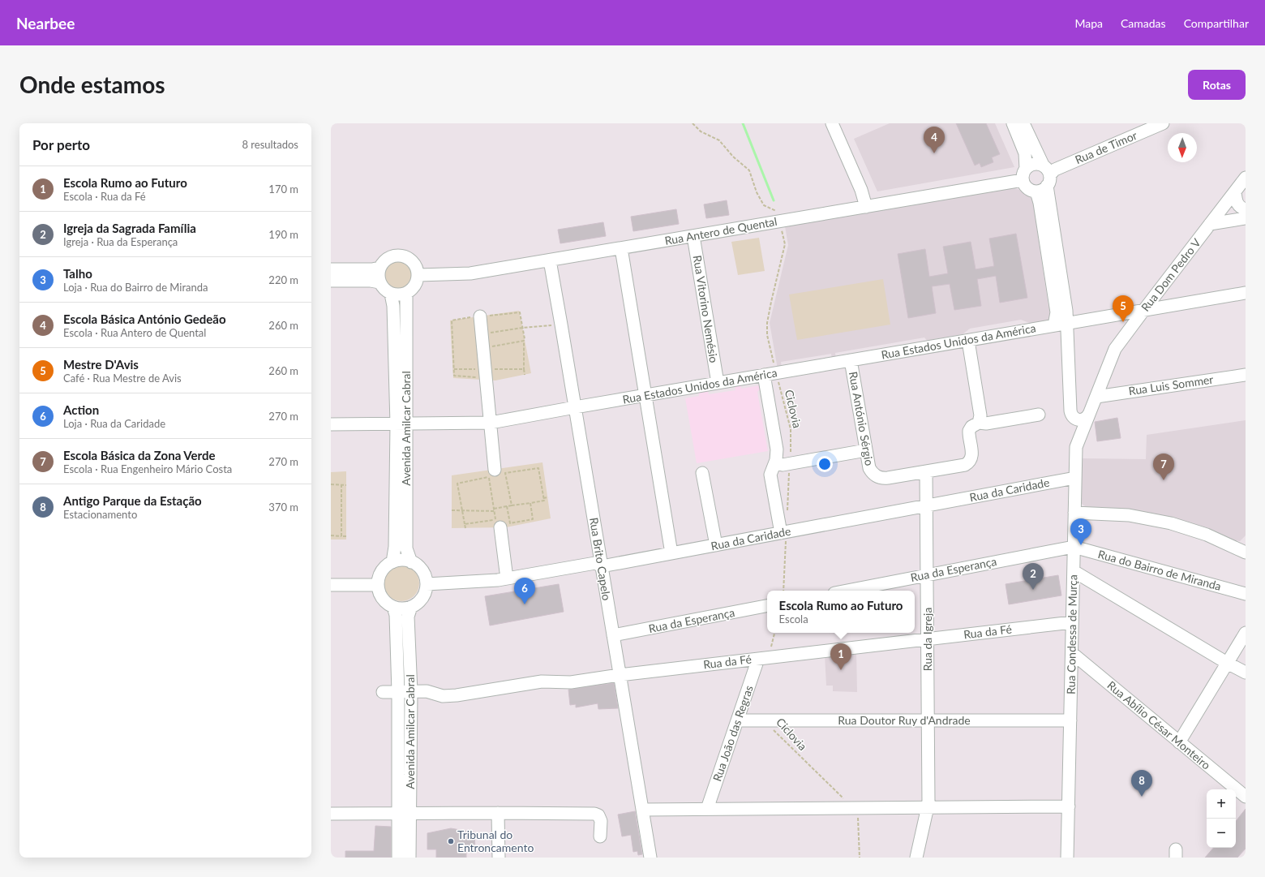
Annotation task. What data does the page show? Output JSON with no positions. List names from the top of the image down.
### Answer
{
  "streets": {
    "street": [
      "Rua de Timor",
      "Rua Antero de Quental",
      "Rua Dom Pedro V",
      "Rua Vitorino Nemésio",
      "Rua Estados Unidos da América",
      "Rua Luis Sommer",
      "Rua António Sérgio",
      "Avenida Amilcar Cabral",
      "Rua da Caridade",
      "Rua Brito Capelo",
      "Rua da Esperança",
      "Rua do Bairro de Miranda",
      "Rua da Fé",
      "Rua Condessa de Murça",
      "Rua da Igreja",
      "Rua Doutor Ruy d'Andrade",
      "Rua Abílio César Monteiro",
      "Rua João das Regras"
    ],
    "path": ["Ciclovia"]
  },
  "crossings": [
    ["Rua de Timor", "Rua Antero de Quental"],
    ["Rua Antero de Quental", "Rua Vitorino Nemésio"],
    ["Rua Antero de Quental", "Ciclovia"],
    ["Rua Antero de Quental", "Avenida Amilcar Cabral"],
    ["Rua Antero de Quental", "Rua Brito Capelo"],
    ["Rua Dom Pedro V", "Rua Estados Unidos da América"],
    ["Rua Dom Pedro V", "Rua Luis Sommer"],
    ["Rua Dom Pedro V", "Rua Condessa de Murça"],
    ["Rua Vitorino Nemésio", "Rua Estados Unidos da América"],
    ["Rua Estados Unidos da América", "Ciclovia"],
    ["Rua Estados Unidos da América", "Rua António Sérgio"],
    ["Rua Estados Unidos da América", "Avenida Amilcar Cabral"],
    ["Rua Estados Unidos da América", "Rua Brito Capelo"],
    ["Ciclovia", "Rua Doutor Ruy d'Andrade"],
    ["Rua António Sérgio", "Rua da Igreja"],
    ["Avenida Amilcar Cabral", "Rua da Caridade"],
    ["Avenida Amilcar Cabral", "Rua da Fé"],
    ["Rua da Caridade", "Rua Brito Capelo"],
    ["Rua da Caridade", "Rua Condessa de Murça"],
    ["Rua da Caridade", "Rua da Igreja"],
    ["Rua Brito Capelo", "Rua da Esperança"],
    ["Rua Brito Capelo", "Rua da Fé"],
    ["Rua da Esperança", "Rua do Bairro de Miranda"],
    ["Rua da Esperança", "Rua Condessa de Murça"],
    ["Rua da Esperança", "Rua da Igreja"],
    ["Rua do Bairro de Miranda", "Rua Condessa de Murça"],
    ["Rua da Fé", "Rua Condessa de Murça"],
    ["Rua da Fé", "Rua da Igreja"],
    ["Rua da Fé", "Rua João das Regras"],
    ["Rua Condessa de Murça", "Rua Doutor Ruy d'Andrade"],
    ["Rua Condessa de Murça", "Rua Abílio César Monteiro"],
    ["Rua da Igreja", "Rua Doutor Ruy d'Andrade"],
    ["Rua Doutor Ruy d'Andrade", "Rua João das Regras"]
  ],
  "places": ["Tribunal do Entroncamento"],
  "north": "bottom",
  "page": {
    "header": "Nearbee",
    "nav": ["Mapa", "Camadas", "Compartilhar"],
    "buttons": "Rotas",
    "title": "Onde estamos",
    "heading": ["Por perto", "8 resultados"],
    "pins": [
      "4",
      "5",
      "7",
      "3",
      "2",
      "6",
      "1",
      "8"
    ],
    "list": [
      {
        "mark": "1",
        "name": "Escola Rumo ao Futuro",
        "note": "Escola · Rua da Fé",
        "value": "170 m"
      },
      {
        "mark": "2",
        "name": "Igreja da Sagrada Família",
        "note": "Igreja · Rua da Esperança",
        "value": "190 m"
      },
      {
        "mark": "3",
        "name": "Talho",
        "note": "Loja · Rua do Bairro de Miranda",
        "value": "220 m"
      },
      {
        "mark": "4",
        "name": "Escola Básica António Gedeão",
        "note": "Escola · Rua Antero de Quental",
        "value": "260 m"
      },
      {
        "mark": "5",
        "name": "Mestre D'Avis",
        "note": "Café · Rua Mestre de Avis",
        "value": "260 m"
      },
      {
        "mark": "6",
        "name": "Action",
        "note": "Loja · Rua da Caridade",
        "value": "270 m"
      },
      {
        "mark": "7",
        "name": "Escola Básica da Zona Verde",
        "note": "Escola · Rua Engenheiro Mário Costa",
        "value": "270 m"
      },
      {
        "mark": "8",
        "name": "Antigo Parque da Estação",
        "note": "Estacionamento",
        "value": "370 m"
      }
    ],
    "popup": ["Escola Rumo ao Futuro", "Escola"],
    "map_buttons": ["+", "−"]
  }
}
